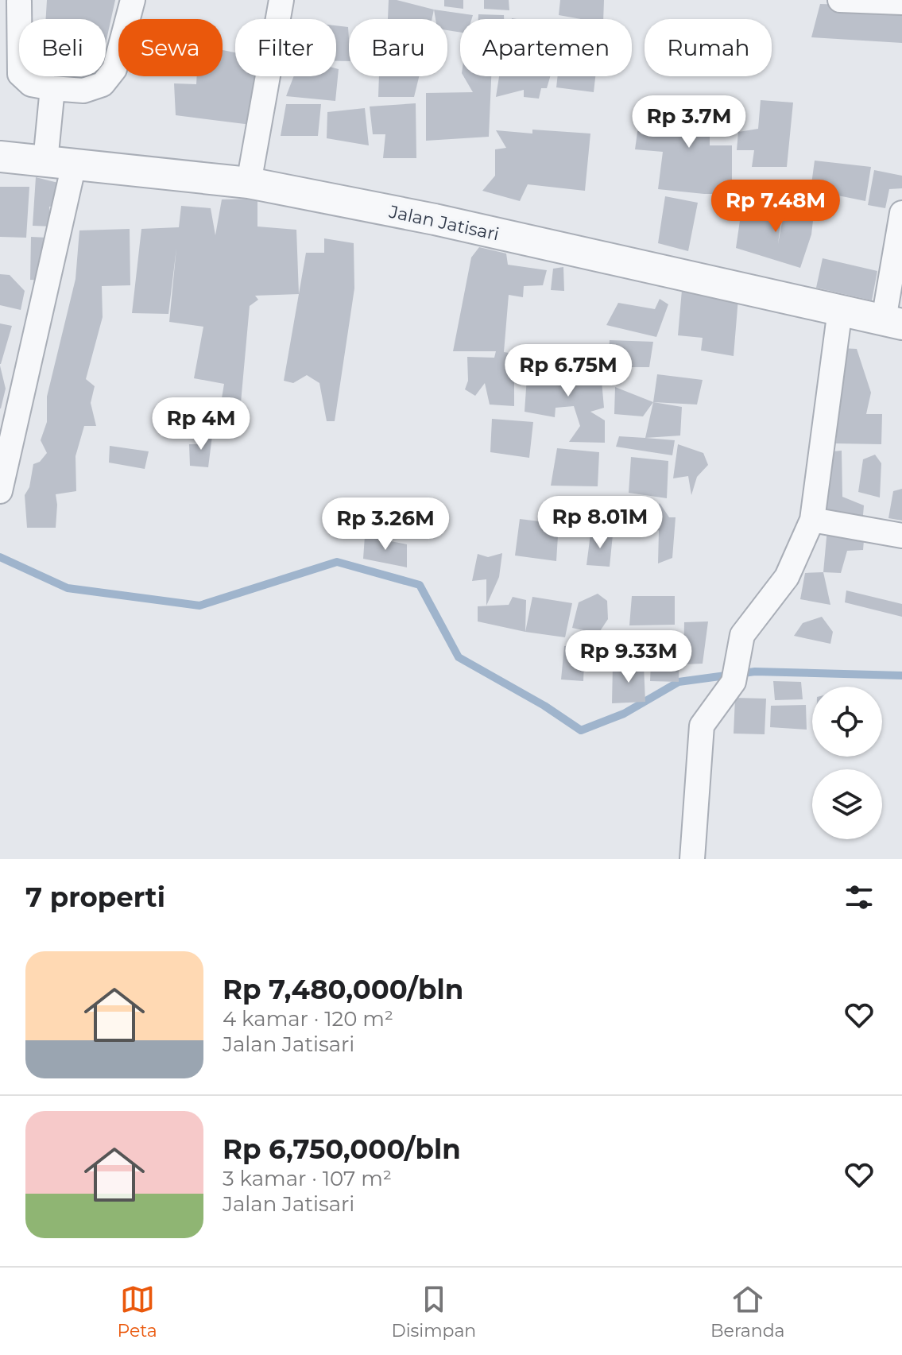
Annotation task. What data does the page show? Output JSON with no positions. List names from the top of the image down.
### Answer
{
  "streets": {
    "street": ["Jalan Jatisari"]
  },
  "page": {
    "chip": [
      "Beli",
      "Sewa",
      "Filter",
      "Baru",
      "Apartemen",
      "Rumah"
    ],
    "price": [
      "Rp 3.7M",
      "Rp 7.48M",
      "Rp 6.75M",
      "Rp 4M",
      "Rp 8.01M",
      "Rp 3.26M",
      "Rp 9.33M"
    ],
    "heading": "7 properti",
    "list": [
      {
        "name": "Rp 7,480,000/bln",
        "note": "4 kamar · 120 m² · Jalan Jatisari"
      },
      {
        "name": "Rp 6,750,000/bln",
        "note": "3 kamar · 107 m² · Jalan Jatisari"
      }
    ],
    "tabs": ["Peta", "Disimpan", "Beranda"]
  }
}
